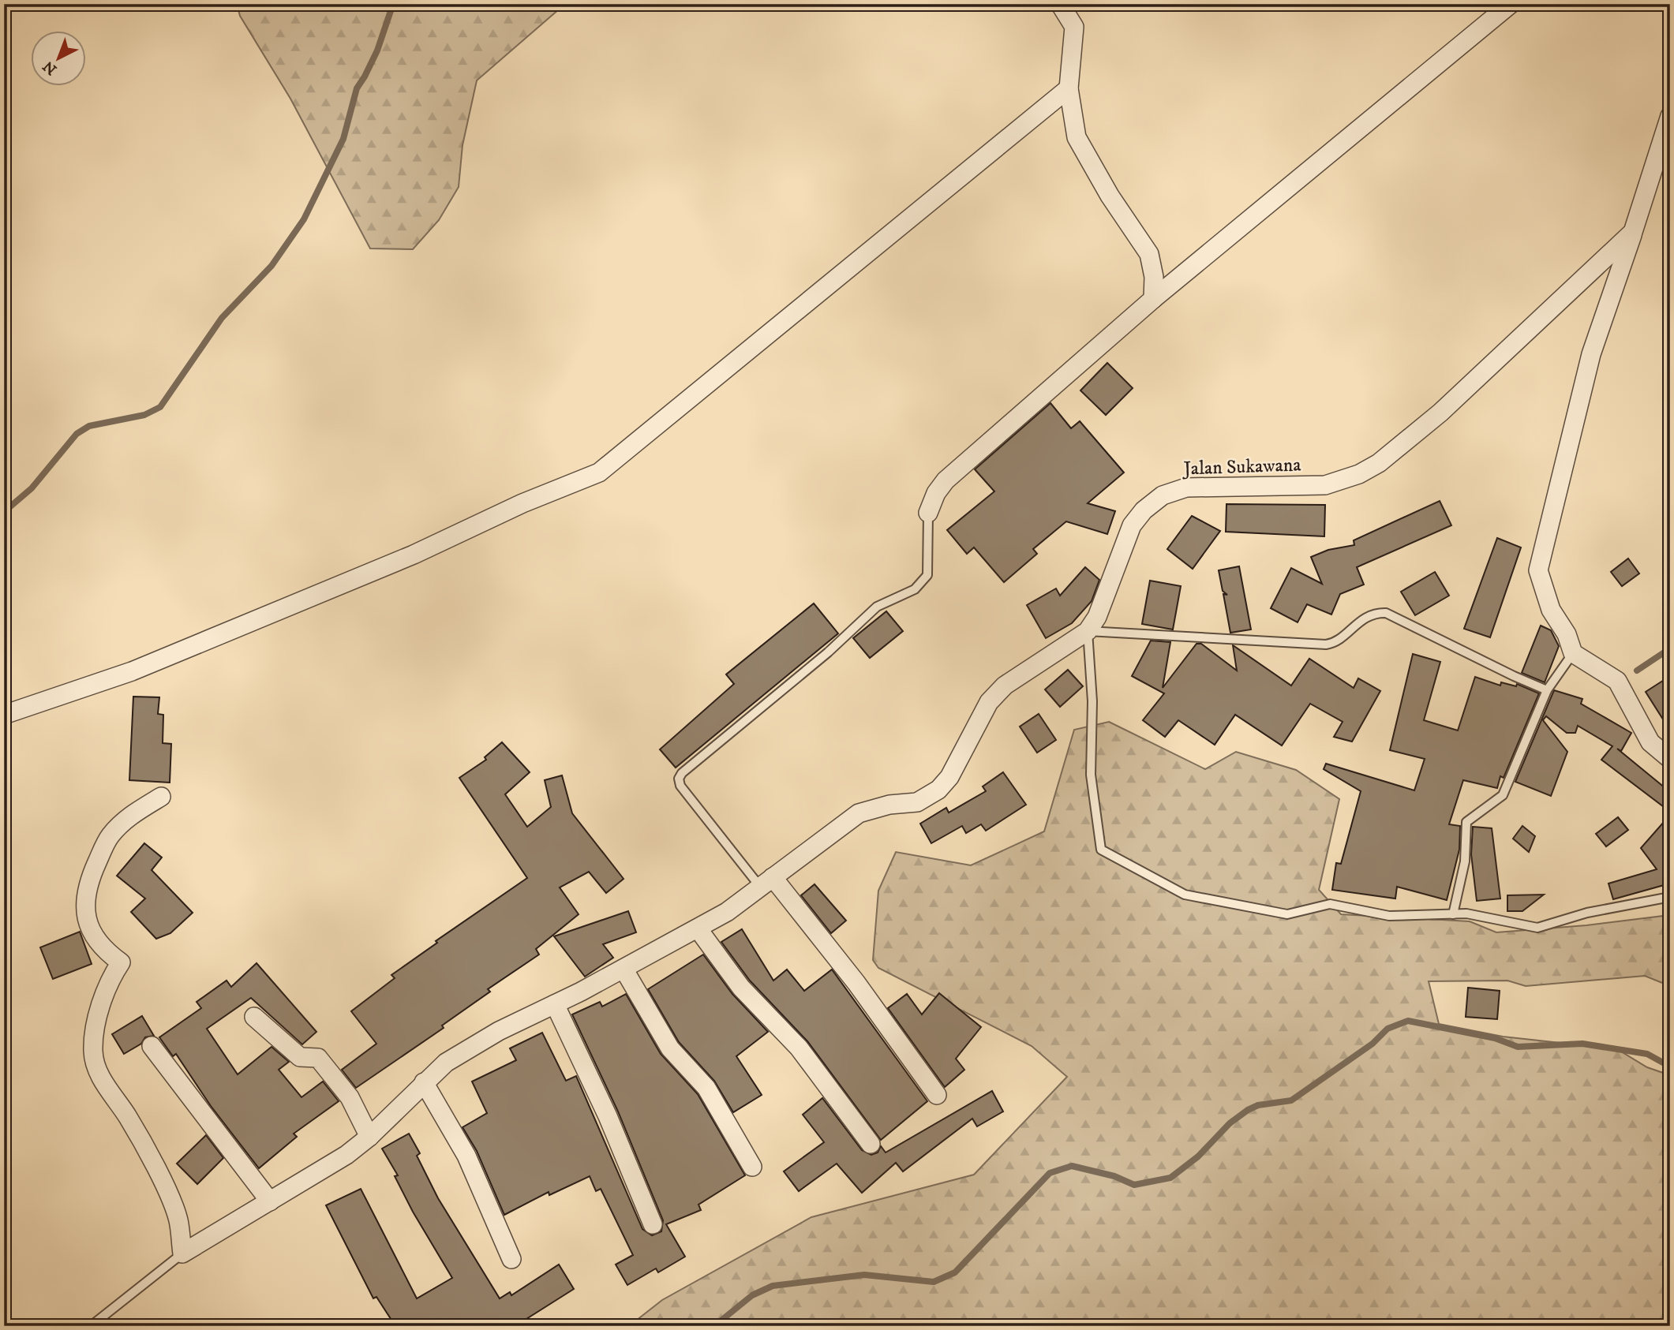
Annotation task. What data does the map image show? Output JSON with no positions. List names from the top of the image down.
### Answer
{
  "streets": {
    "street": ["Jalan Sukawana"]
  },
  "north": "bottom left"
}
